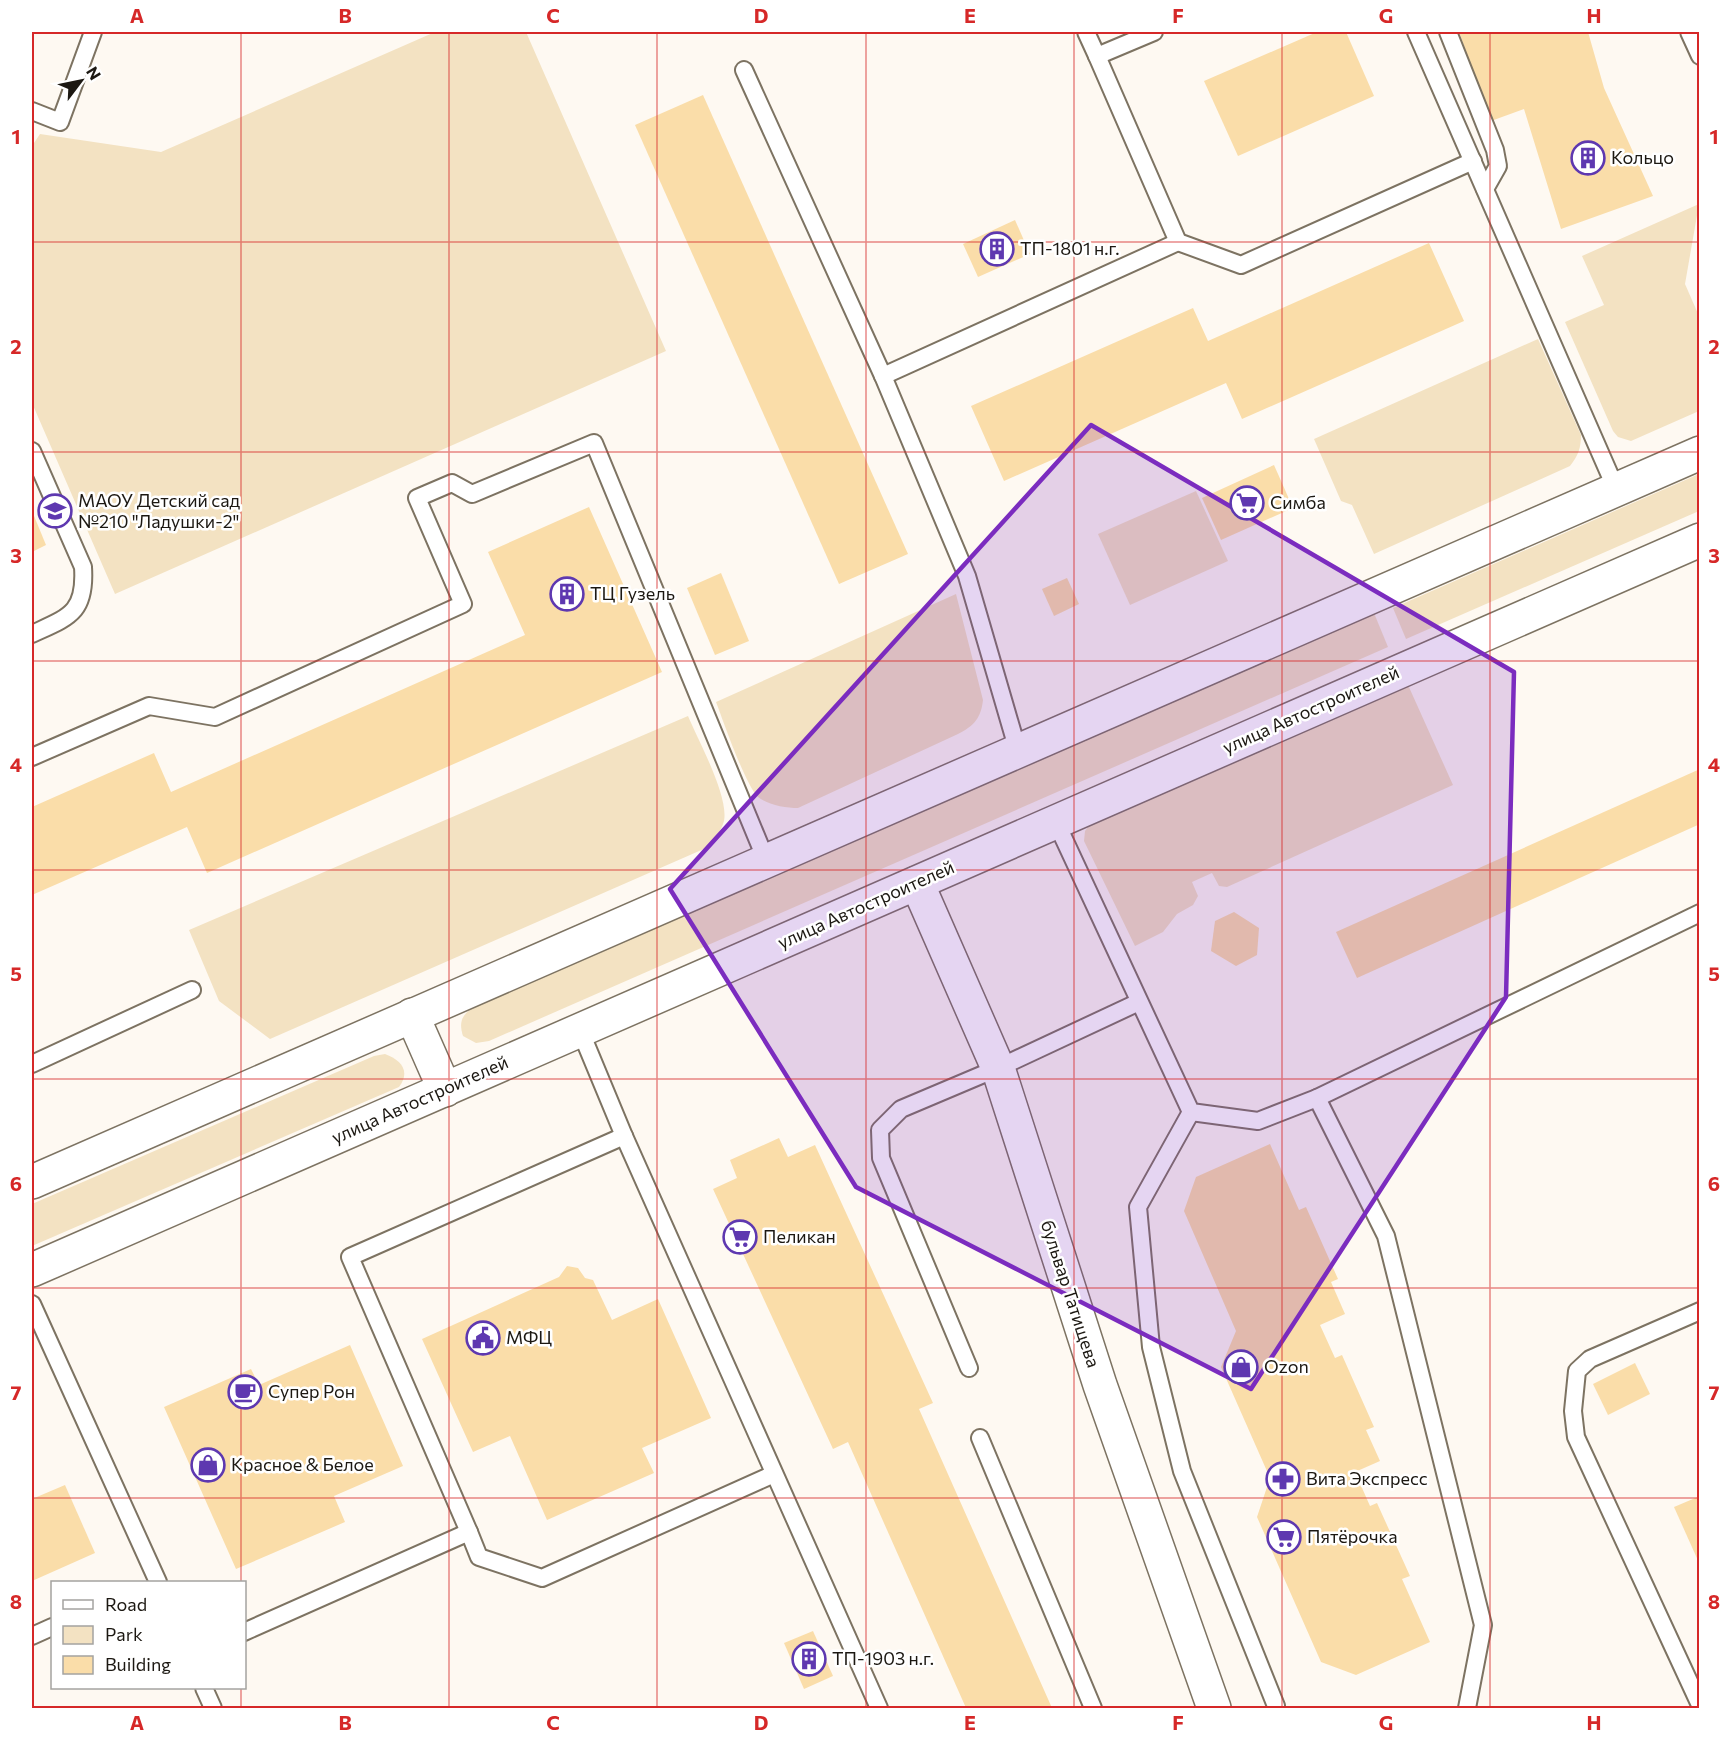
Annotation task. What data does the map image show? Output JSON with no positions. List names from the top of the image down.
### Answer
{
  "streets": {
    "main road": ["улица Автостроителей", "бульвар Татищева"]
  },
  "crossings": [
    ["улица Автостроителей", "бульвар Татищева"]
  ],
  "places": {
    "building": [
      "Кольцо",
      "ТП-1801 н.г.",
      "ТЦ Гузель",
      "ТП-1903 н.г."
    ],
    "supermarket": ["Симба", "Пеликан", "Пятёрочка"],
    "school or university": ["МАОУ Детский сад №210 \"Ладушки-2\""],
    "public building": ["МФЦ"],
    "shop": ["Ozon", "Красное & Белое"],
    "cafe": ["Супер Рон"],
    "pharmacy": ["Вита Экспресс"]
  },
  "legend": ["Road", "Park", "Building"],
  "north": "top right",
  "grid": {
    "columns": [
      "A",
      "B",
      "C",
      "D",
      "E",
      "F",
      "G",
      "H"
    ],
    "rows": [
      "1",
      "2",
      "3",
      "4",
      "5",
      "6",
      "7",
      "8"
    ]
  }
}
